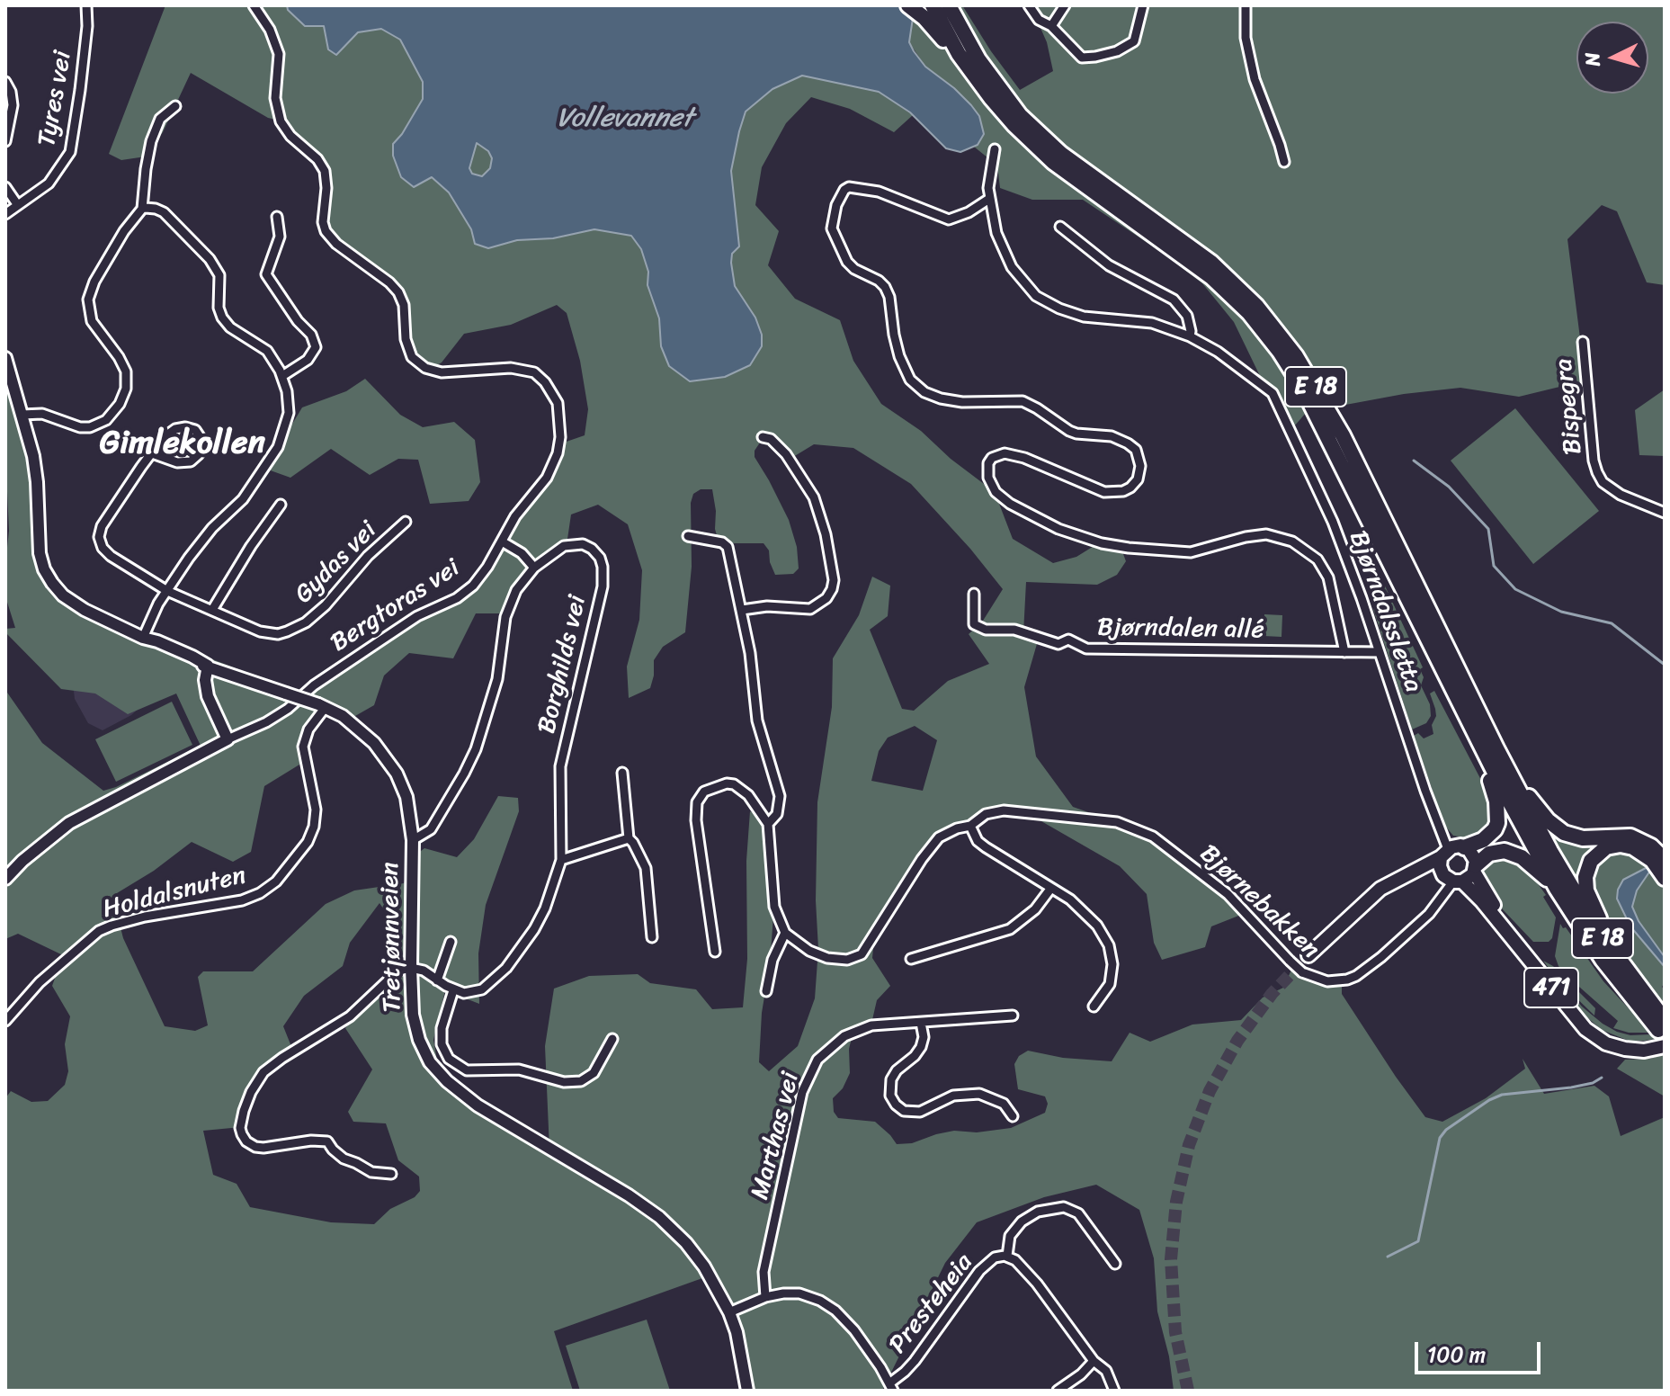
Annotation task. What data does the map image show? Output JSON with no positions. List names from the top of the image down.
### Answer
{
  "streets": {
    "highway": ["E 18"],
    "main road": ["471"],
    "street": [
      "Tyres vei",
      "Bispegra",
      "Gydas vei",
      "Bergtoras vei",
      "Bjørndalssletta",
      "Bjørndalen allé",
      "Borghilds vei",
      "Holdalsnuten",
      "Bjørnebakken",
      "Tretjønnveien",
      "Marthas vei",
      "Presteheia"
    ]
  },
  "crossings": [
    ["E 18", "Bjørndalssletta"],
    ["E 18", "Bjørnebakken"],
    ["E 18", "471"],
    ["Bjørndalssletta", "Bjørndalen allé"],
    ["Bjørndalssletta", "Bjørnebakken"],
    ["Bjørndalssletta", "471"],
    ["Borghilds vei", "Tretjønnveien"],
    ["Holdalsnuten", "Tretjønnveien"],
    ["Bjørnebakken", "471"],
    ["Marthas vei", "Presteheia"]
  ],
  "districts": ["Gimlekollen"],
  "water": ["Vollevannet"],
  "scale_bar": "100 m",
  "north": "left"
}
